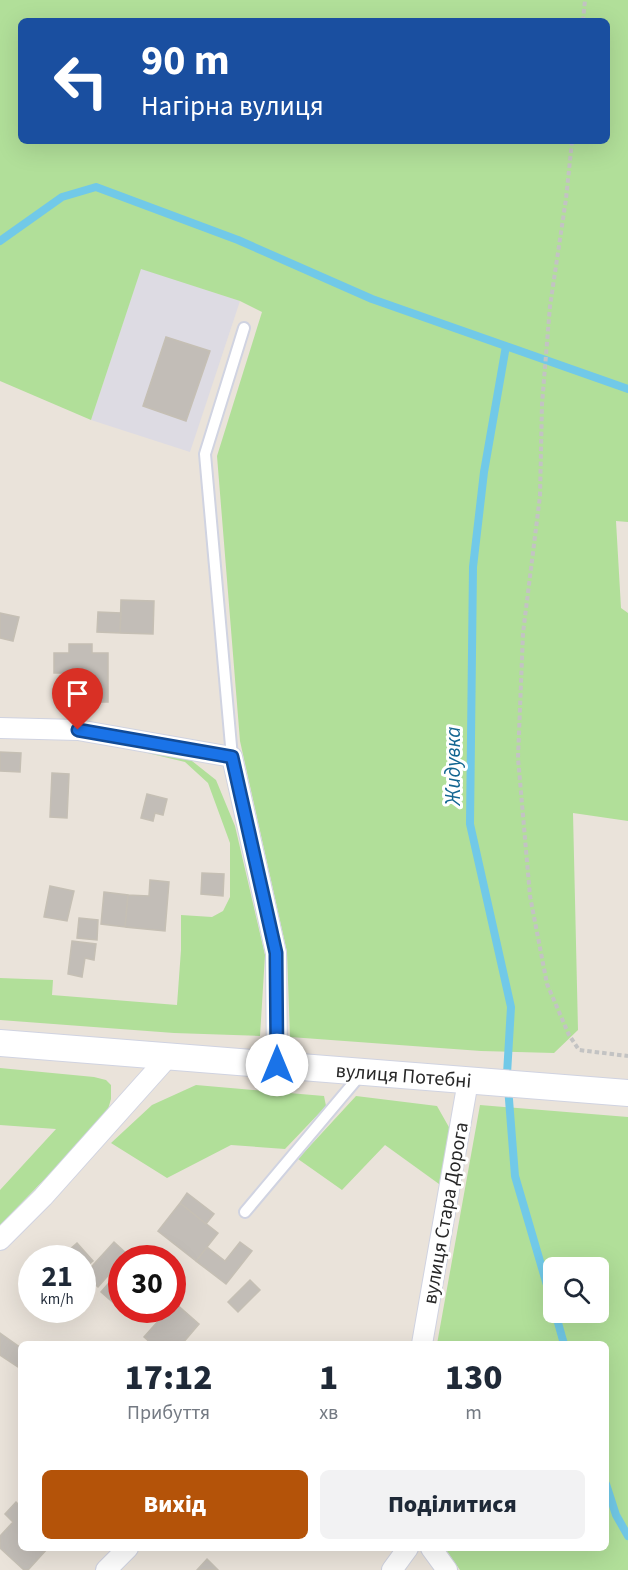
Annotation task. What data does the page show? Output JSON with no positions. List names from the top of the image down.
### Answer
{
  "streets": {
    "street": ["вулиця Потебні", "вулиця Стара Дорога"]
  },
  "crossings": [
    ["вулиця Потебні", "вулиця Стара Дорога"]
  ],
  "water": ["Жидувка"],
  "page": {
    "turn": ["90 m", "Нагірна вулиця"],
    "speed": "21 km/h",
    "limit": "30",
    "eta": [
      "17:12",
      "Прибуття",
      "1",
      "хв",
      "130",
      "m"
    ],
    "buttons": ["Вихід", "Поділитися"]
  }
}
